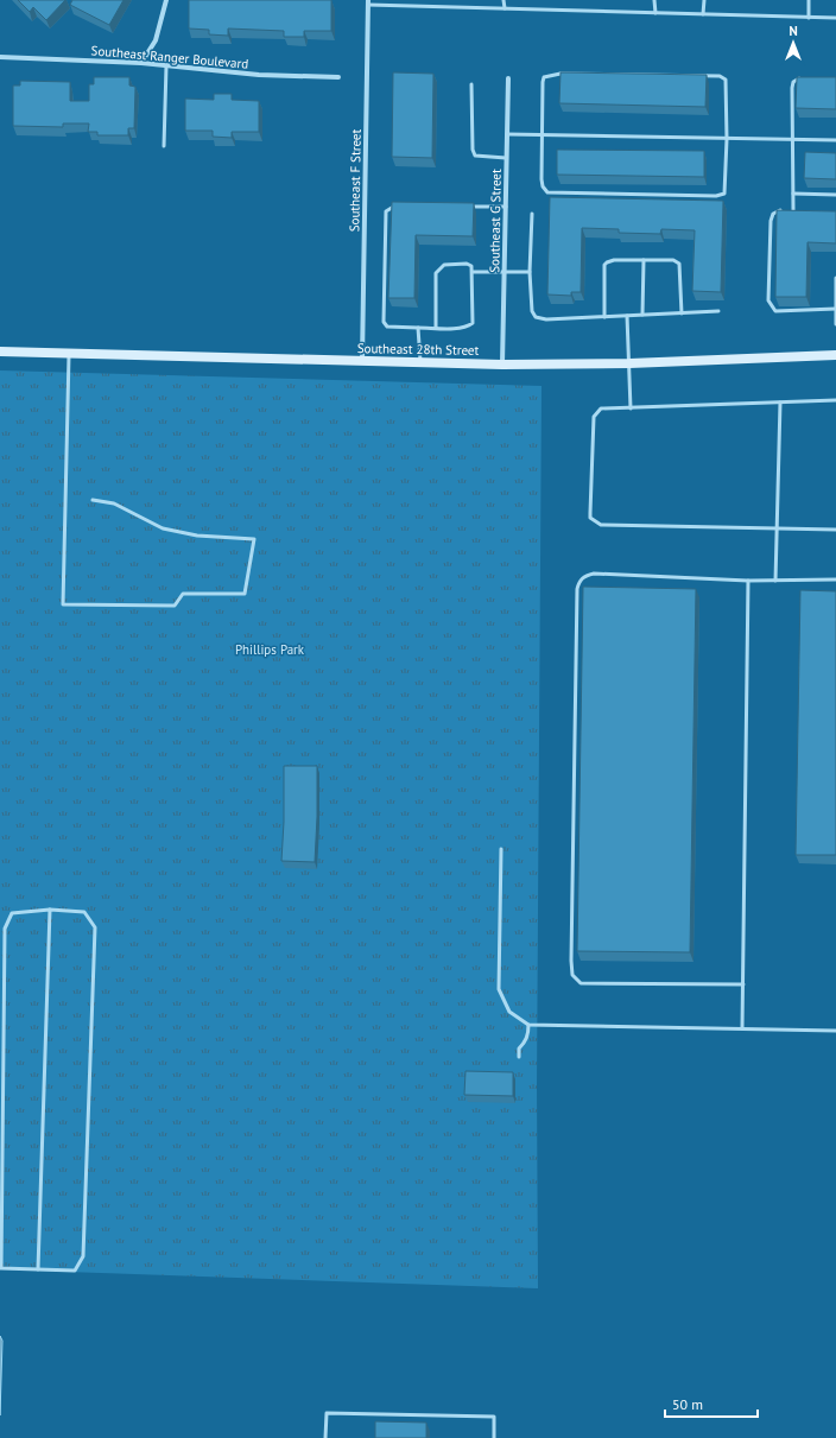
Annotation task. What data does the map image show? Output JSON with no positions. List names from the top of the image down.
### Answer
{
  "streets": {
    "main road": ["Southeast 28th Street"],
    "street": ["Southeast Ranger Boulevard", "Southeast F Street", "Southeast G Street"]
  },
  "crossings": [
    ["Southeast F Street", "Southeast 28th Street"],
    ["Southeast G Street", "Southeast 28th Street"]
  ],
  "parks": ["Phillips Park"],
  "scale_bar": "50 m",
  "north": "top"
}
